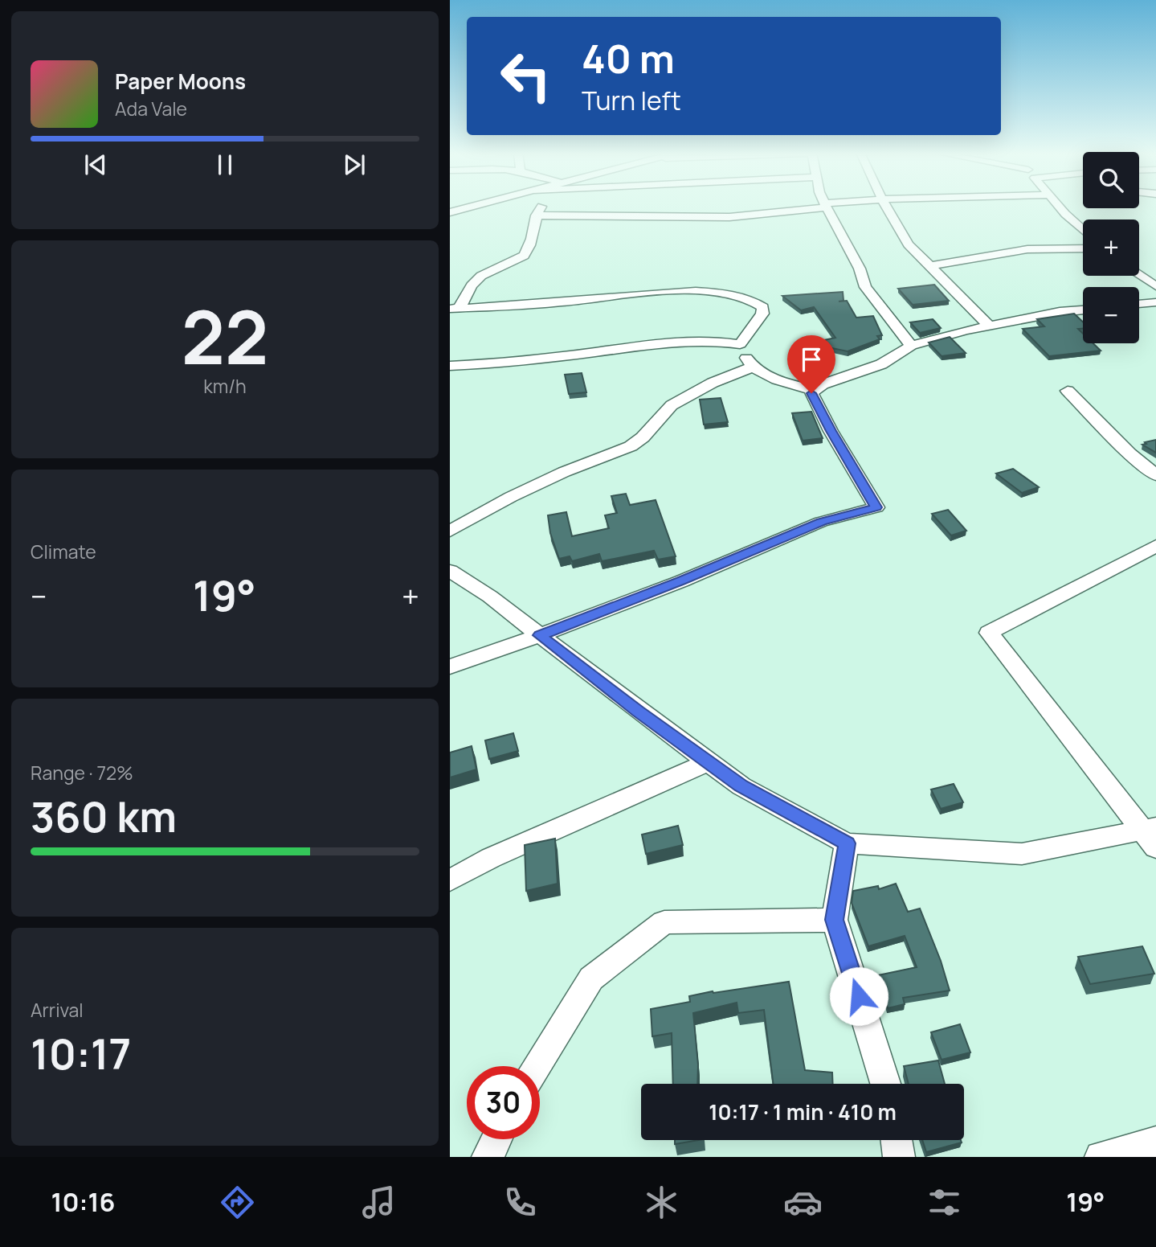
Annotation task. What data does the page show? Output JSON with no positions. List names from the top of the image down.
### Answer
{
  "page": {
    "turn": ["40 m", "Turn left"],
    "song": ["Paper Moons", "Ada Vale"],
    "map_buttons": ["+", "−"],
    "tile": [
      ["22", "km/h"],
      "Climate",
      ["Range · 72%", "360 km"],
      ["Arrival", "10:17"]
    ],
    "heat": ["−", "19°", "+"],
    "limit": "30",
    "trip": "10:17 · 1 min · 410 m",
    "tabs": ["10:16", "19°"]
  }
}
